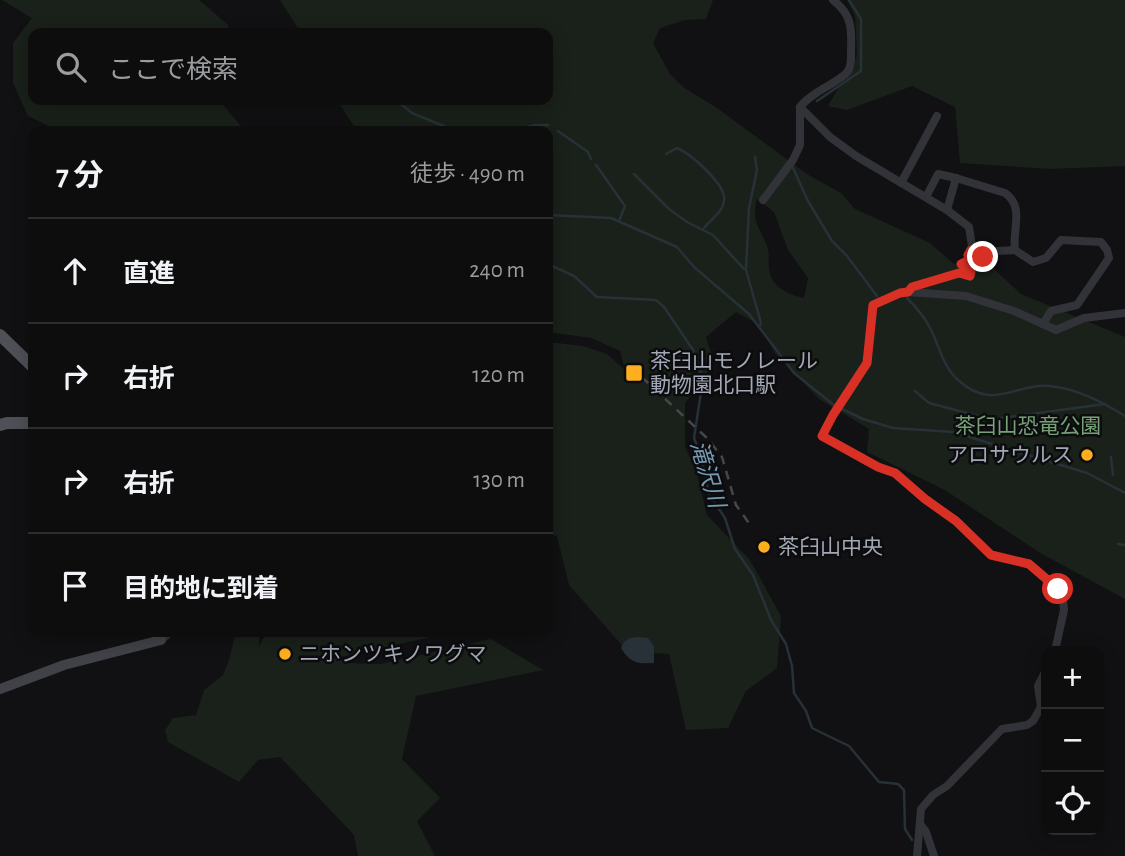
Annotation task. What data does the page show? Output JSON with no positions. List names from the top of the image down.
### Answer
{
  "water": ["滝沢川"],
  "parks": ["茶臼山恐竜公園"],
  "places": {
    "transit": ["茶臼山モノレール 動物園北口駅"],
    "other": ["アロサウルス", "茶臼山中央", "ニホンツキノワグマ"]
  },
  "page": {
    "search": "ここで検索",
    "heading": ["7 分", "徒歩 · 490 m"],
    "list": [
      ["直進", "240 m"],
      ["右折", "120 m"],
      ["右折", "130 m"],
      "目的地に到着"
    ],
    "map_buttons": ["+", "−"]
  }
}
